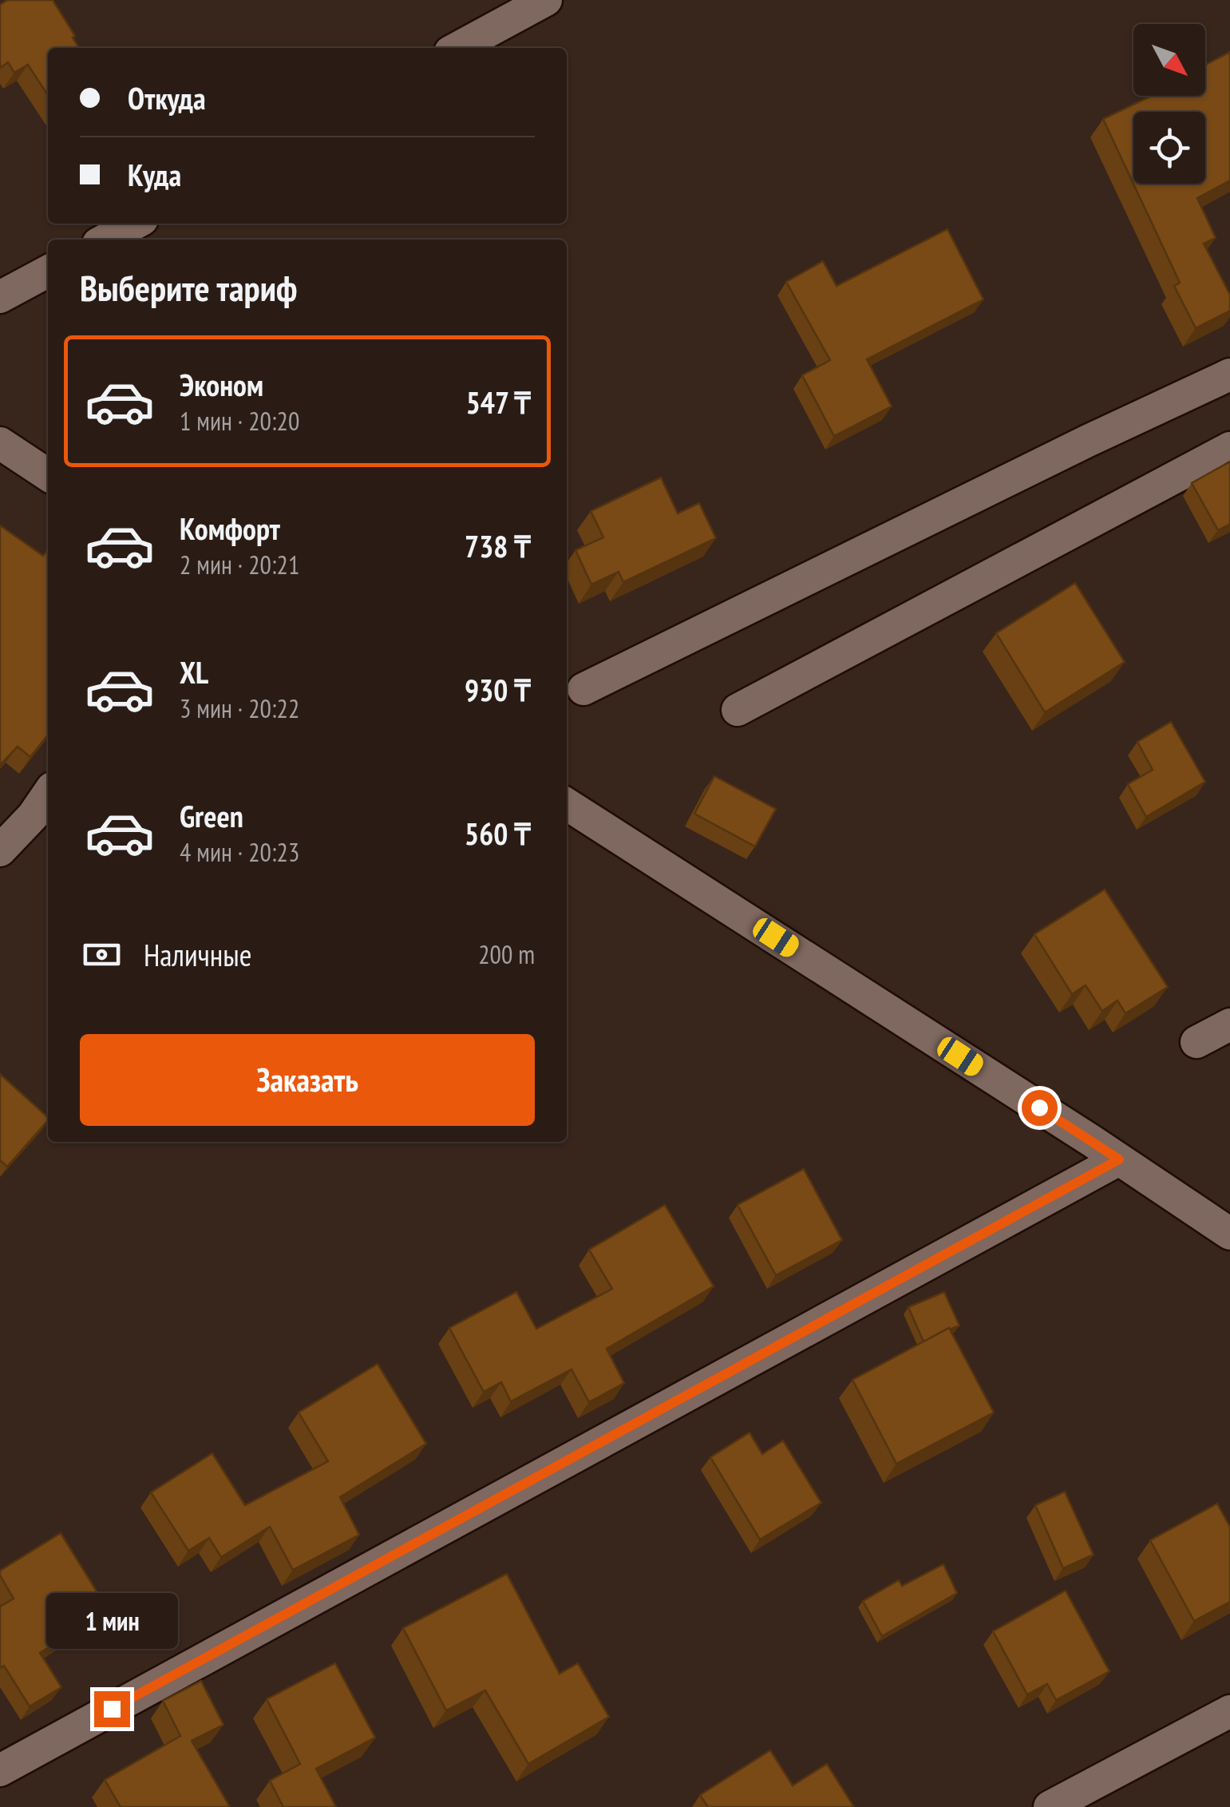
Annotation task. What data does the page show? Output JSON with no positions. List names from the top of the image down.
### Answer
{
  "north": "bottom right",
  "page": {
    "banner": ["Откуда", "Куда"],
    "heading": "Выберите тариф",
    "list": [
      {
        "name": "Эконом",
        "note": "1 мин · 20:20",
        "value": "547 ₸"
      },
      {
        "name": "Комфорт",
        "note": "2 мин · 20:21",
        "value": "738 ₸"
      },
      {
        "name": "XL",
        "note": "3 мин · 20:22",
        "value": "930 ₸"
      },
      {
        "name": "Green",
        "note": "4 мин · 20:23",
        "value": "560 ₸"
      }
    ],
    "pay": ["Наличные", "200 m"],
    "buttons": "Заказать",
    "bubble": "1 мин"
  }
}
